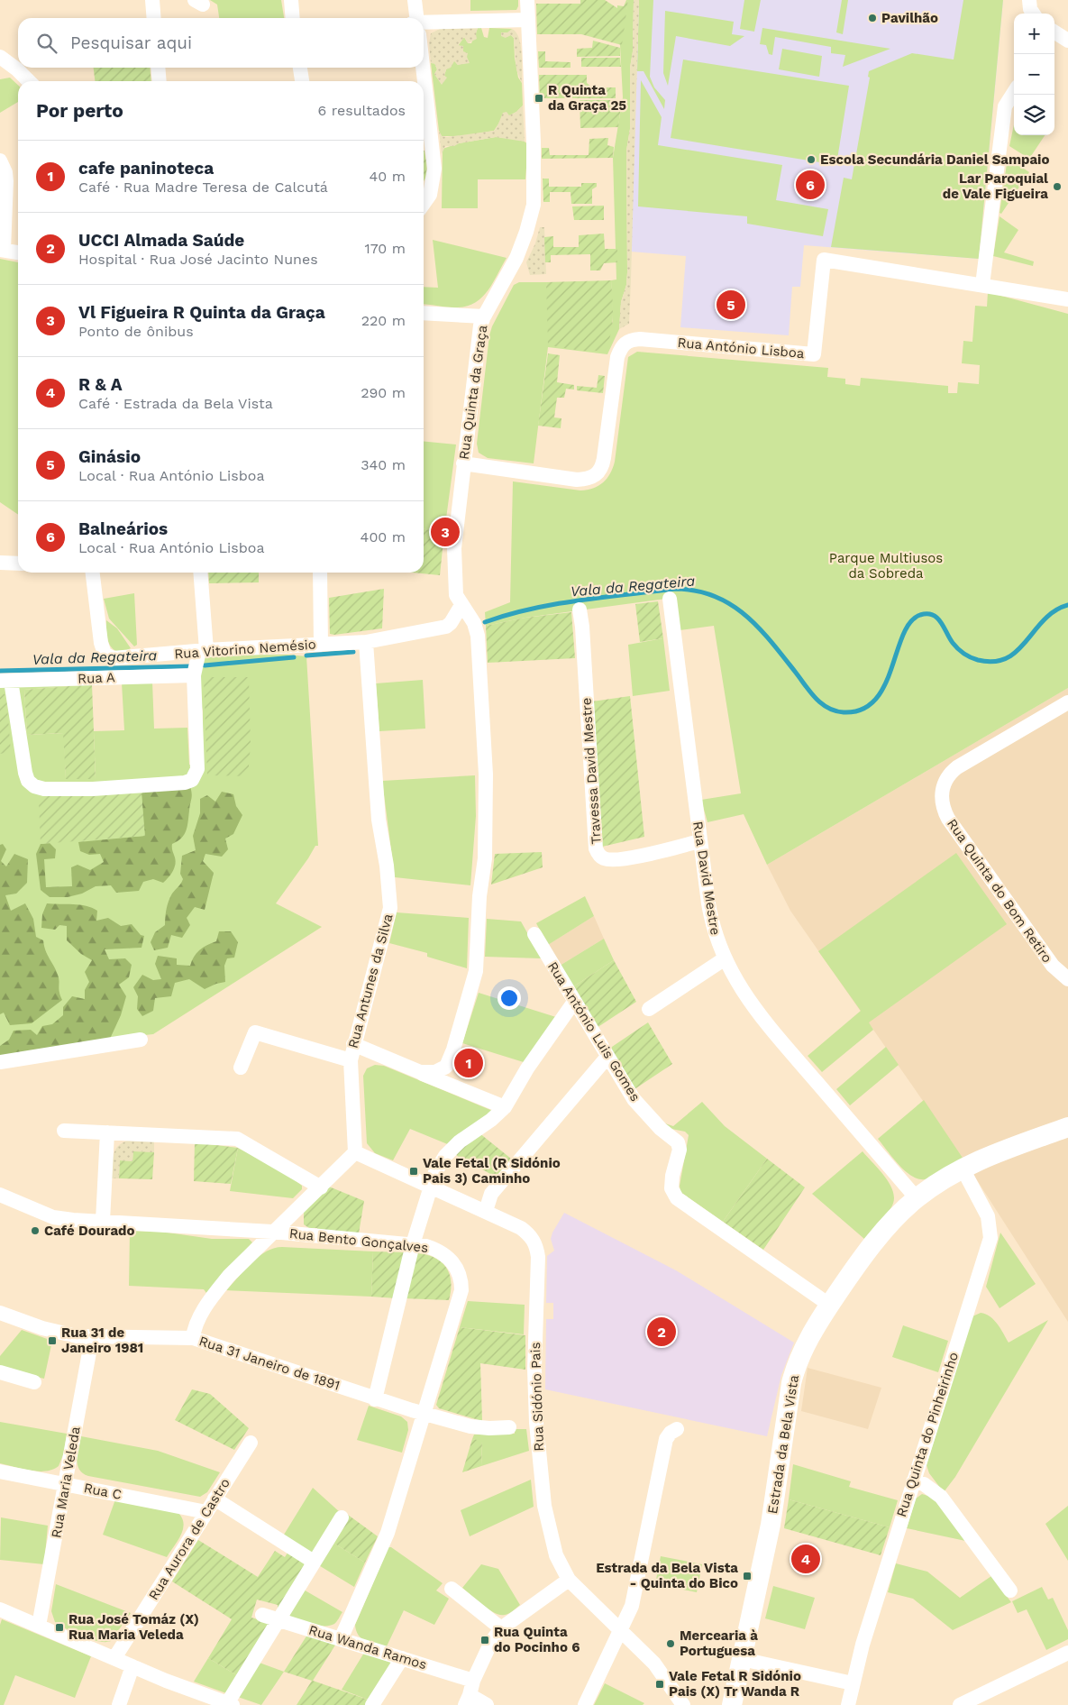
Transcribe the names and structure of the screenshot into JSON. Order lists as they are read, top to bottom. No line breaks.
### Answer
{"streets":{"street":["Rua António Lisboa","Rua Quinta da Graça","Rua Vitorino Nemésio","Rua A","Travessa David Mestre","Rua David Mestre","Rua Quinta do Bom Retiro","Rua Antunes da Silva","Rua António Luis Gomes","Rua Bento Gonçalves","Rua 31 Janeiro de 1891","Rua Sidónio Pais","Rua Quinta do Pinheirinho","Estrada da Bela Vista","Rua Maria Veleda","Rua C","Rua Aurora de Castro","Rua Wanda Ramos"]},"crossings":[["Rua António Lisboa","Rua Quinta da Graça"],["Rua Quinta da Graça","Rua Vitorino Nemésio"],["Rua Vitorino Nemésio","Rua Antunes da Silva"],["Travessa David Mestre","Rua David Mestre"],["Rua David Mestre","Estrada da Bela Vista"],["Rua Antunes da Silva","Rua Sidónio Pais"],["Rua António Luis Gomes","Estrada da Bela Vista"],["Rua Bento Gonçalves","Rua 31 Janeiro de 1891"],["Rua Bento Gonçalves","Rua Wanda Ramos"],["Rua 31 Janeiro de 1891","Rua Maria Veleda"],["Rua Quinta do Pinheirinho","Estrada da Bela Vista"],["Rua Maria Veleda","Rua C"],["Rua C","Rua Aurora de Castro"]],"water":["Vala da Regateira"],"parks":["Parque Multiusos da Sobreda"],"places":{"other":["Pavilhão","Escola Secundária Daniel Sampaio","Lar Paroquial de Vale Figueira","Café Dourado","Mercearia à Portuguesa"],"transit":["R Quinta da Graça 25","Vale Fetal (R Sidónio Pais 3) Caminho","Rua 31 de Janeiro 1981","Estrada da Bela Vista - Quinta do Bico","Rua José Tomáz (X) Rua Maria Veleda","Rua Quinta do Pocinho 6","Vale Fetal R Sidónio Pais (X) Tr Wanda R"]},"page":{"map_buttons":["+","−"],"search":"Pesquisar aqui","heading":["Por perto","6 resultados"],"list":[{"mark":"1","name":"cafe paninoteca","note":"Café · Rua Madre Teresa de Calcutá","value":"40 m"},{"mark":"2","name":"UCCI Almada Saúde","note":"Hospital · Rua José Jacinto Nunes","value":"170 m"},{"mark":"3","name":"Vl Figueira R Quinta da Graça","note":"Ponto de ônibus","value":"220 m"},{"mark":"4","name":"R & A","note":"Café · Estrada da Bela Vista","value":"290 m"},{"mark":"5","name":"Ginásio","note":"Local · Rua António Lisboa","value":"340 m"},{"mark":"6","name":"Balneários","note":"Local · Rua António Lisboa","value":"400 m"}],"pins":["6","5","3","1","2","4"]}}
